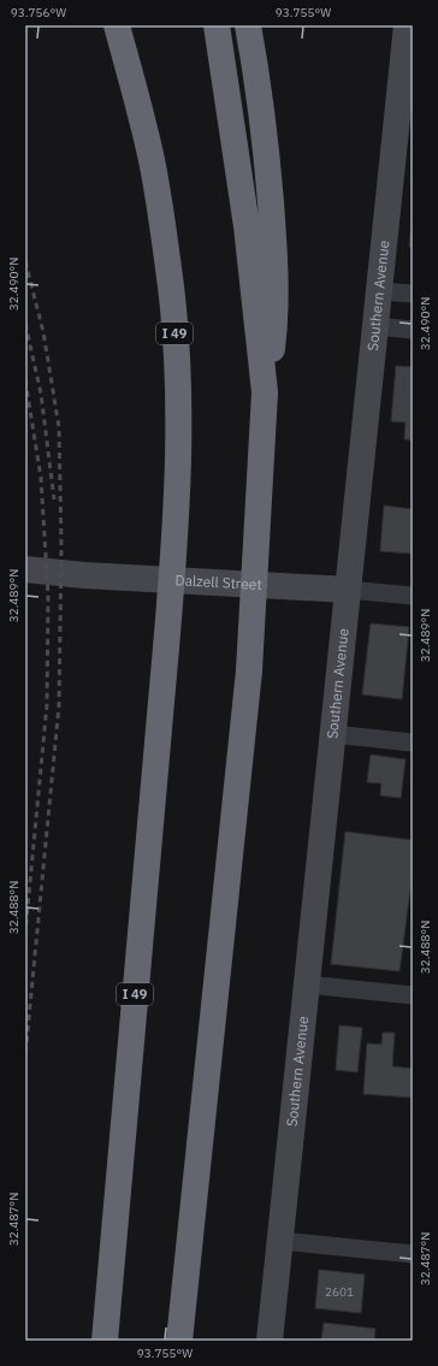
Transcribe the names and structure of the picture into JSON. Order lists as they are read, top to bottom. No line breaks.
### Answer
{"streets":{"highway":["I 49"],"street":["Southern Avenue","Dalzell Street"]},"crossings":[["Southern Avenue","Dalzell Street"]],"house_numbers":["2601"],"coordinates":["93.756°W","93.755°W","32.490°N","32.489°N","32.488°N","32.487°N"]}
